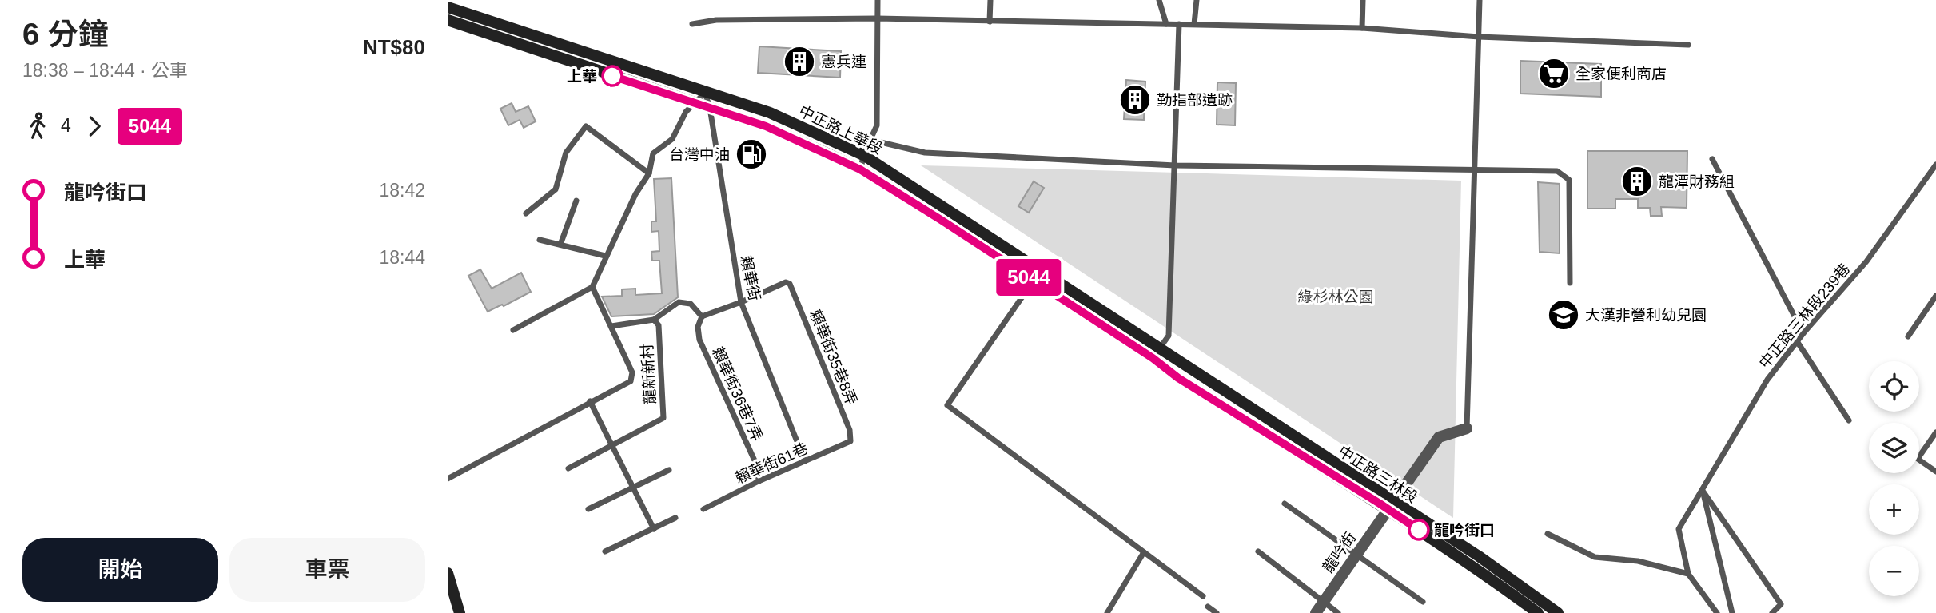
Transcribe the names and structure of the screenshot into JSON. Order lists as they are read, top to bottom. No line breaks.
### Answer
{"streets":{"main road":["中正路上華段","中正路三林段"],"street":["龍吟街"],"lane":["賴華街","中正路三林段239巷","賴華街35巷8弄","龍新新村","賴華街36巷7弄","賴華街61巷"]},"crossings":[["中正路上華段","賴華街"],["中正路上華段","中正路三林段"],["賴華街","賴華街35巷8弄"],["賴華街","賴華街61巷"],["賴華街35巷8弄","賴華街61巷"],["賴華街36巷7弄","賴華街61巷"],["中正路三林段","龍吟街"]],"parks":["綠杉林公園"],"places":{"building":["憲兵連","勤指部遺跡","龍潭財務組"],"supermarket":["全家便利商店"],"other":["上華","龍吟街口"],"fuel station":["台灣中油"],"school or university":["大漢非營利幼兒園"]},"lines":["bus line 5044"],"page":{"heading":["6 分鐘","18:38 – 18:44 · 公車","NT$80"],"on_map":"5044","legs":["4","5044"],"list":[{"name":"龍吟街口","value":"18:42"},{"name":"上華","value":"18:44"}],"map_buttons":["+","−"],"buttons":["開始","車票"]}}
